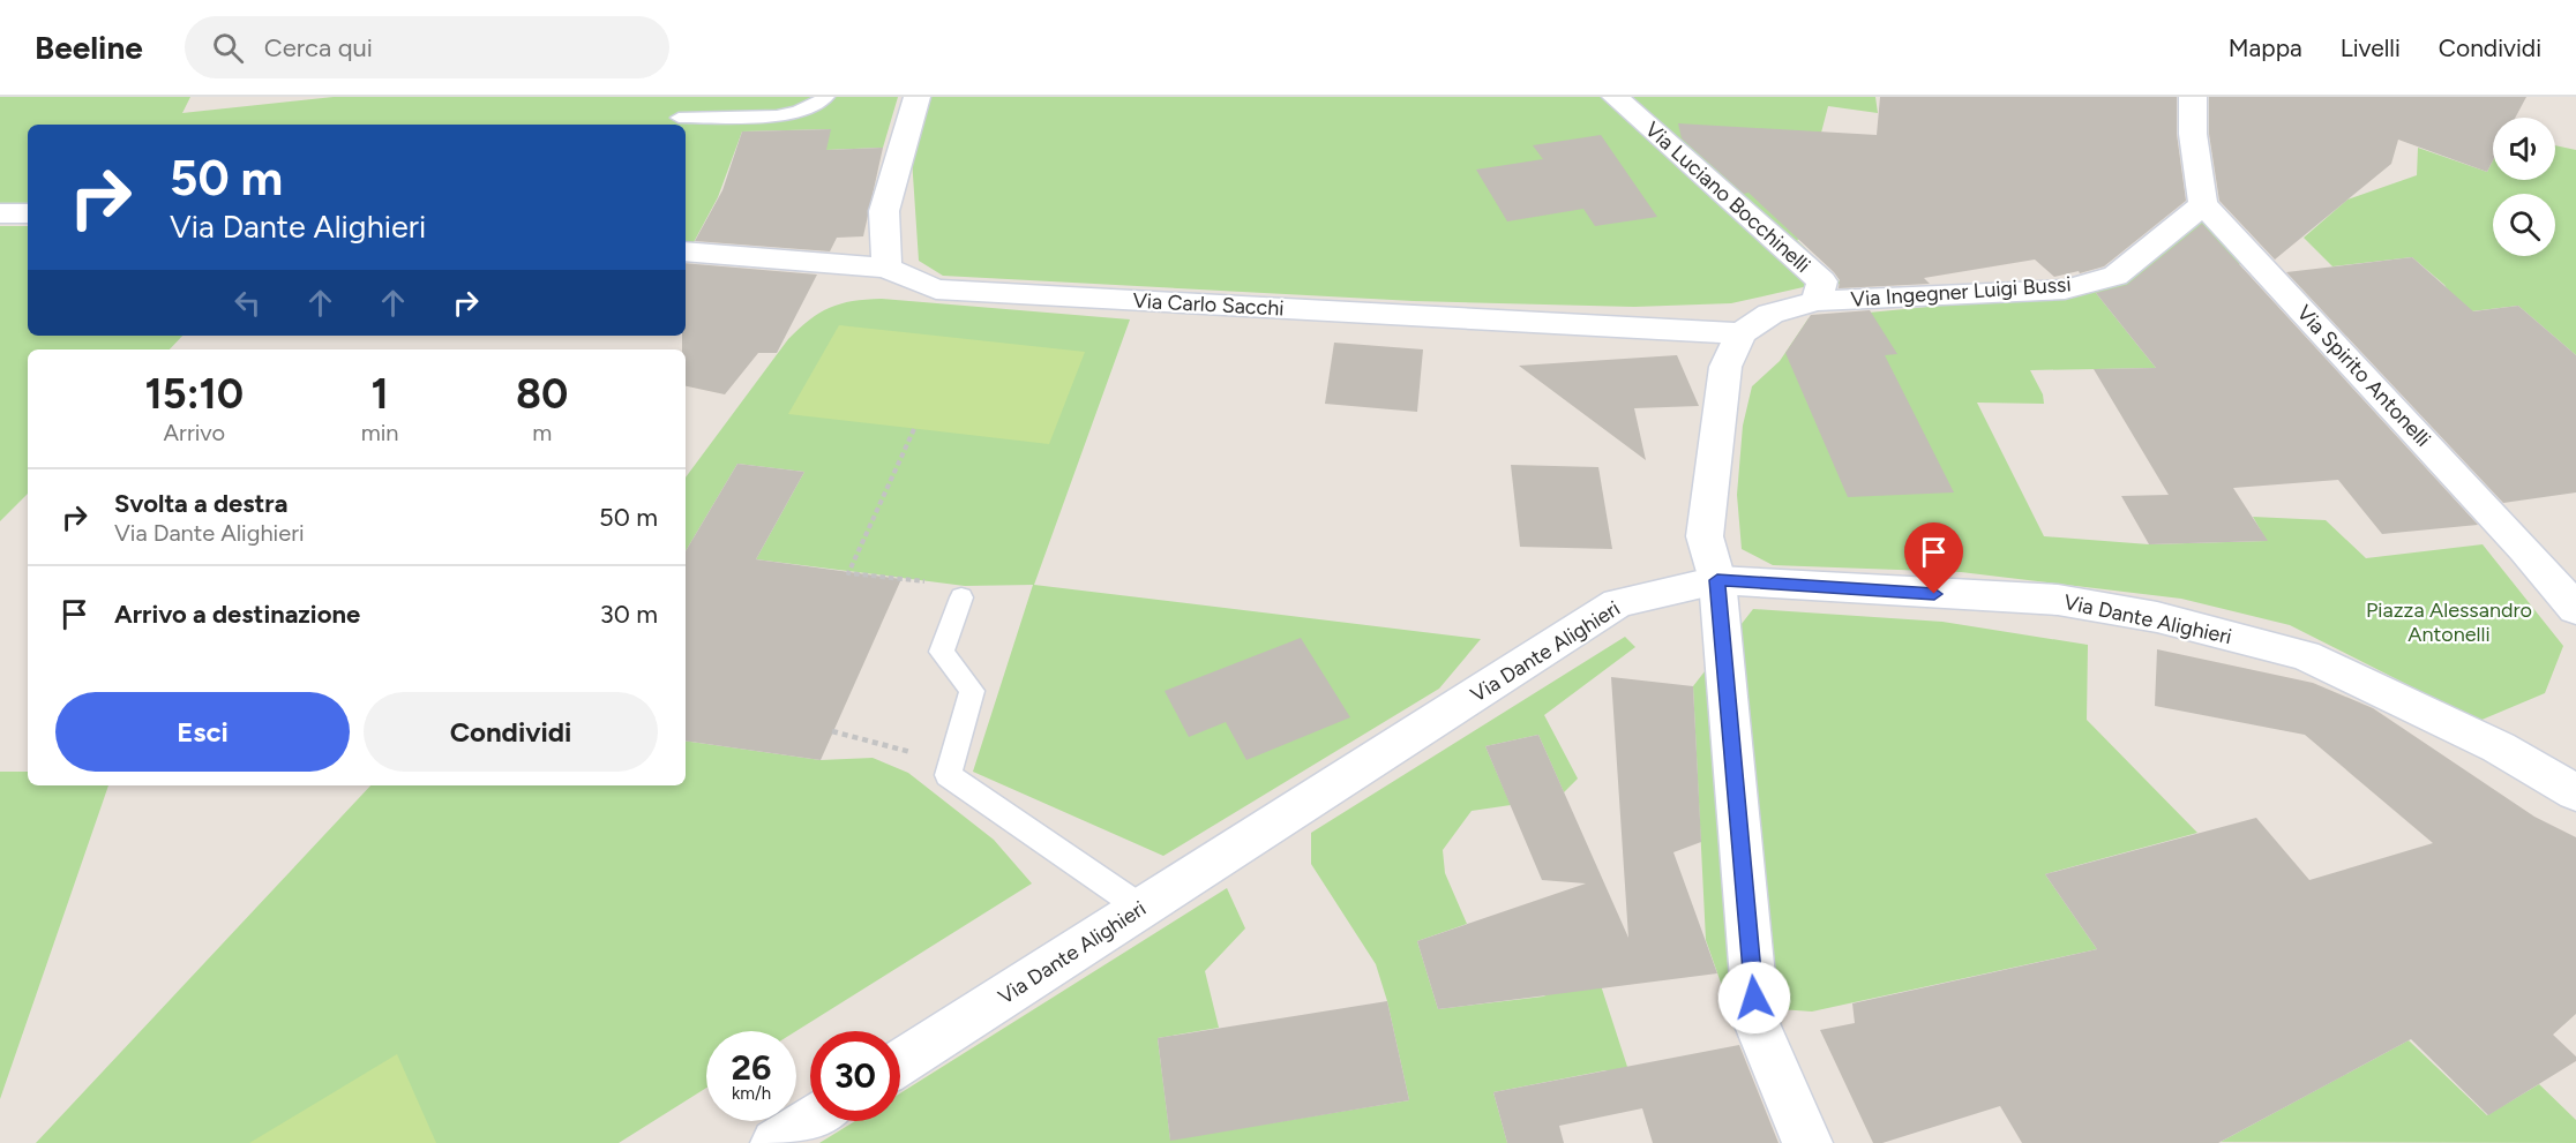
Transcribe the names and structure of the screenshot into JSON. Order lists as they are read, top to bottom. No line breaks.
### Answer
{"streets":{"street":["Via Luciano Bocchinelli","Via Ingegner Luigi Bussi","Via Carlo Sacchi","Via Spirito Antonelli","Via Dante Alighieri"]},"crossings":[["Via Luciano Bocchinelli","Via Ingegner Luigi Bussi"],["Via Luciano Bocchinelli","Via Carlo Sacchi"],["Via Ingegner Luigi Bussi","Via Spirito Antonelli"]],"parks":["Piazza Alessandro Antonelli"],"page":{"header":"Beeline","search":"Cerca qui","nav":["Mappa","Livelli","Condividi"],"turn":["50 m","Via Dante Alighieri"],"eta":["15:10","Arrivo","1","min","80","m"],"list":[{"name":"Svolta a destra","note":"Via Dante Alighieri","value":"50 m"},{"name":"Arrivo a destinazione","value":"30 m"}],"buttons":["Esci","Condividi"],"speed":"26 km/h","limit":"30"}}
